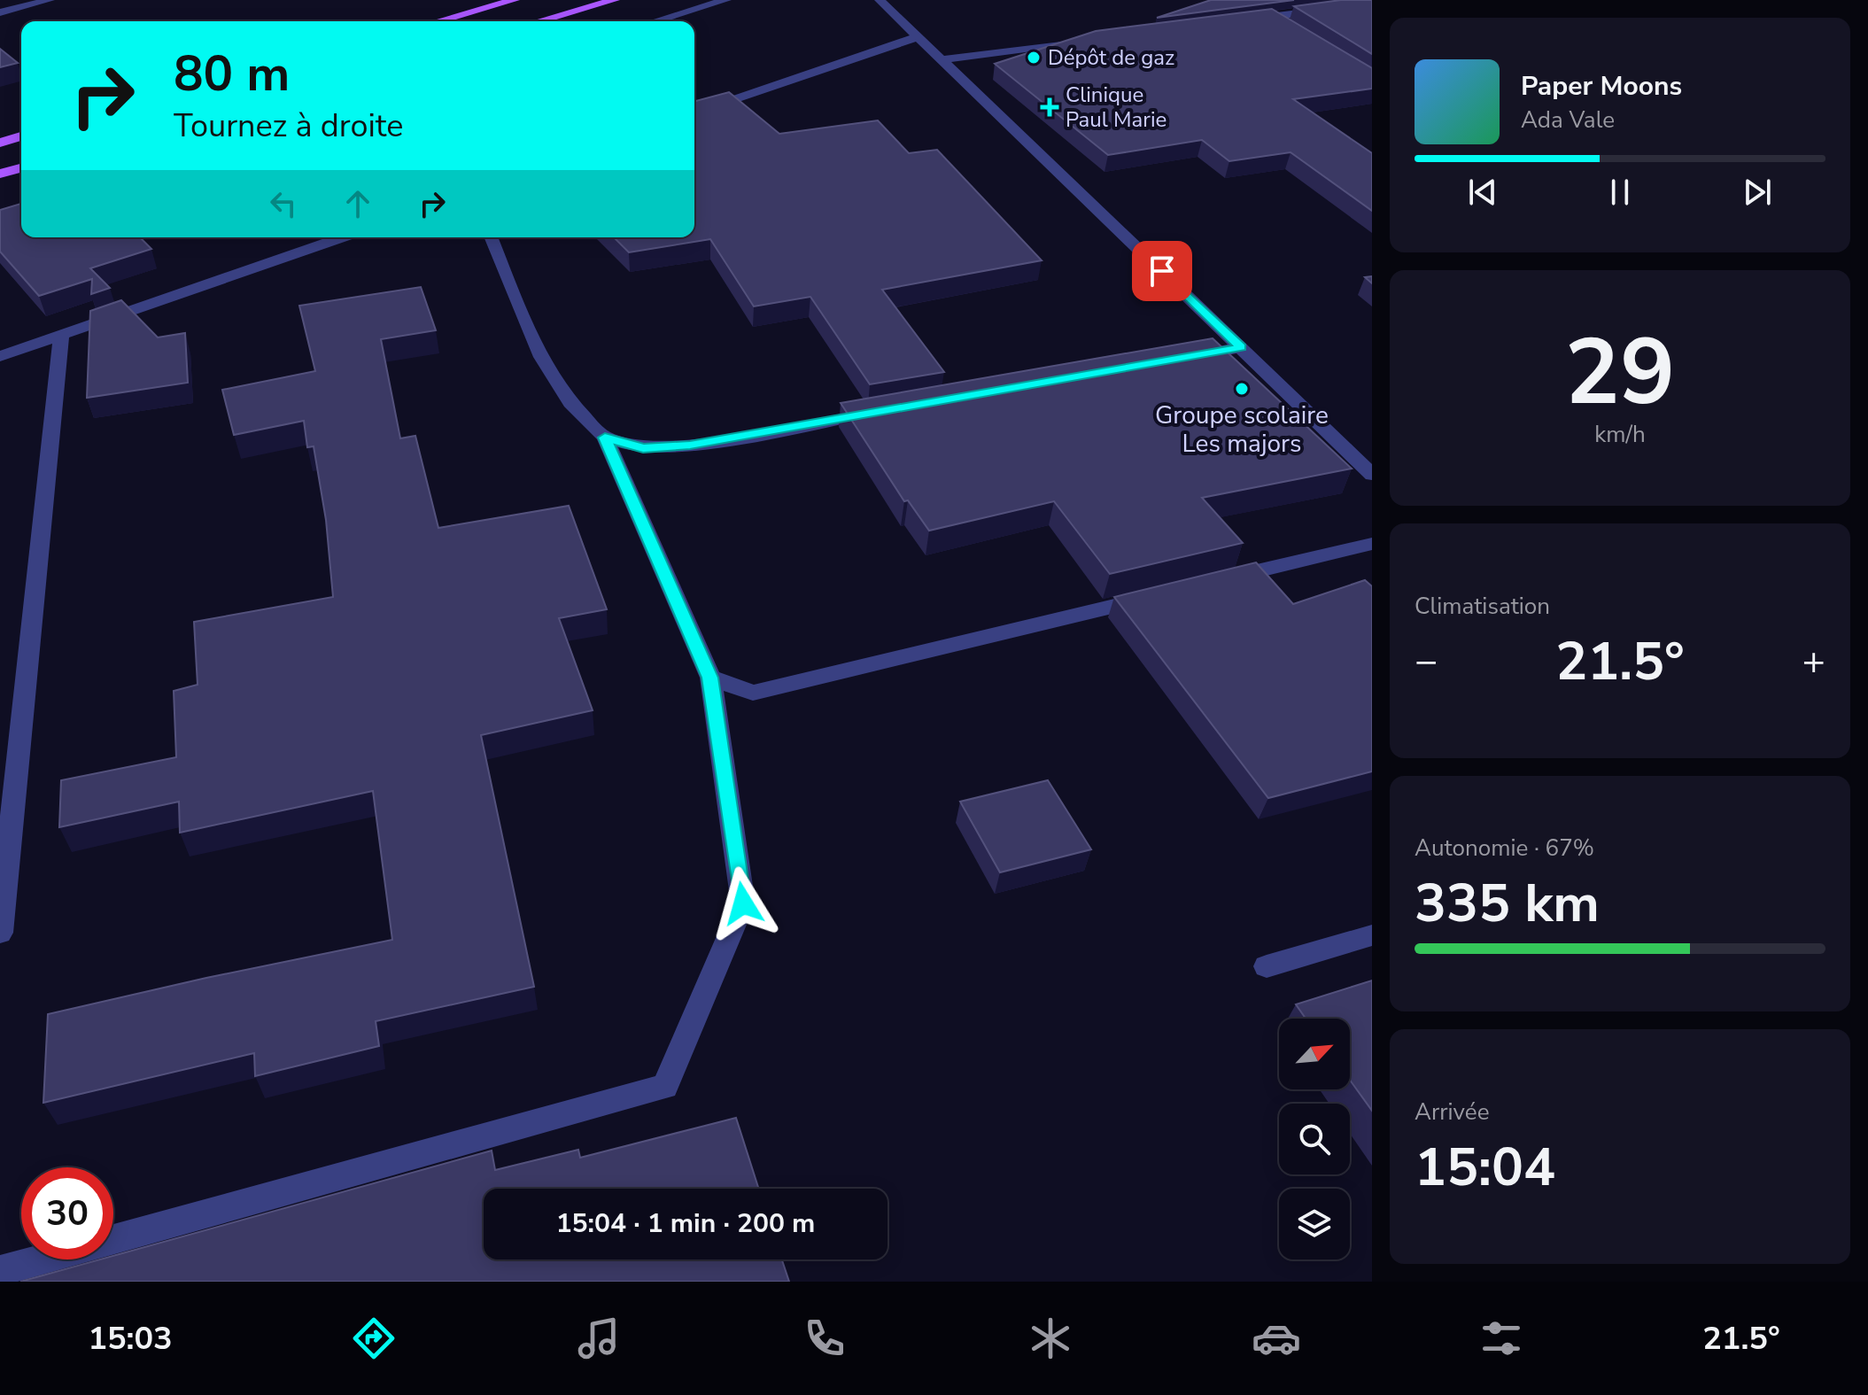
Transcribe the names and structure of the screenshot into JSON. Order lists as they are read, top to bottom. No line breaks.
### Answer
{"places":{"other":["Dépôt de gaz","Groupe scolaire Les majors"],"health":["Clinique Paul Marie"]},"north":"top right","page":{"turn":["80 m","Tournez à droite"],"song":["Paper Moons","Ada Vale"],"tile":[["29","km/h"],"Climatisation",["Autonomie · 67%","335 km"],["Arrivée","15:04"]],"heat":["−","21.5°","+"],"limit":"30","trip":"15:04 · 1 min · 200 m","tabs":["15:03","21.5°"]}}
